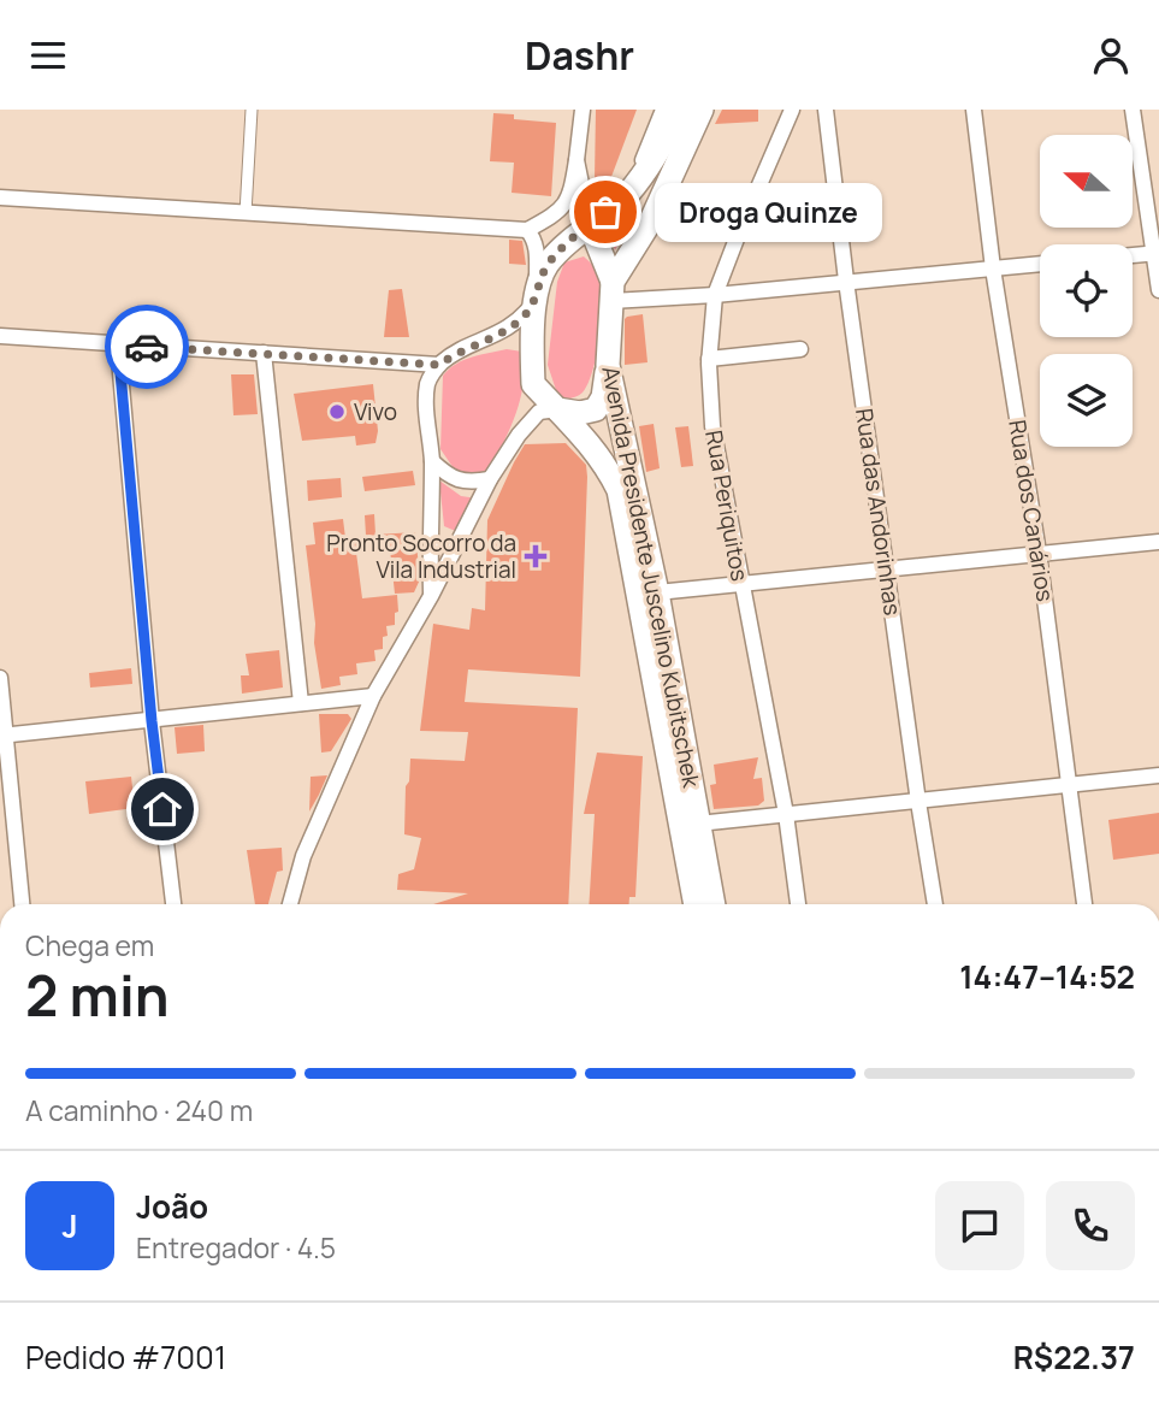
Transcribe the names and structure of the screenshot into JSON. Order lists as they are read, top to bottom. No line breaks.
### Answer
{"streets":{"main road":["Avenida Presidente Juscelino Kubitschek"],"street":["Rua Periquitos","Rua dos Canários","Rua das Andorinhas"]},"places":{"other":["Droga Quinze","Vivo"],"health":["Pronto Socorro da Vila Industrial"]},"north":"left","page":{"header":"Dashr","bubble":"Droga Quinze","heading":["2 min","Chega em","14:47–14:52"],"panel":["João","Entregador · 4.5","Pedido #7001","R$22.37"],"bar":"A caminho · 240 m","round":"J"}}
